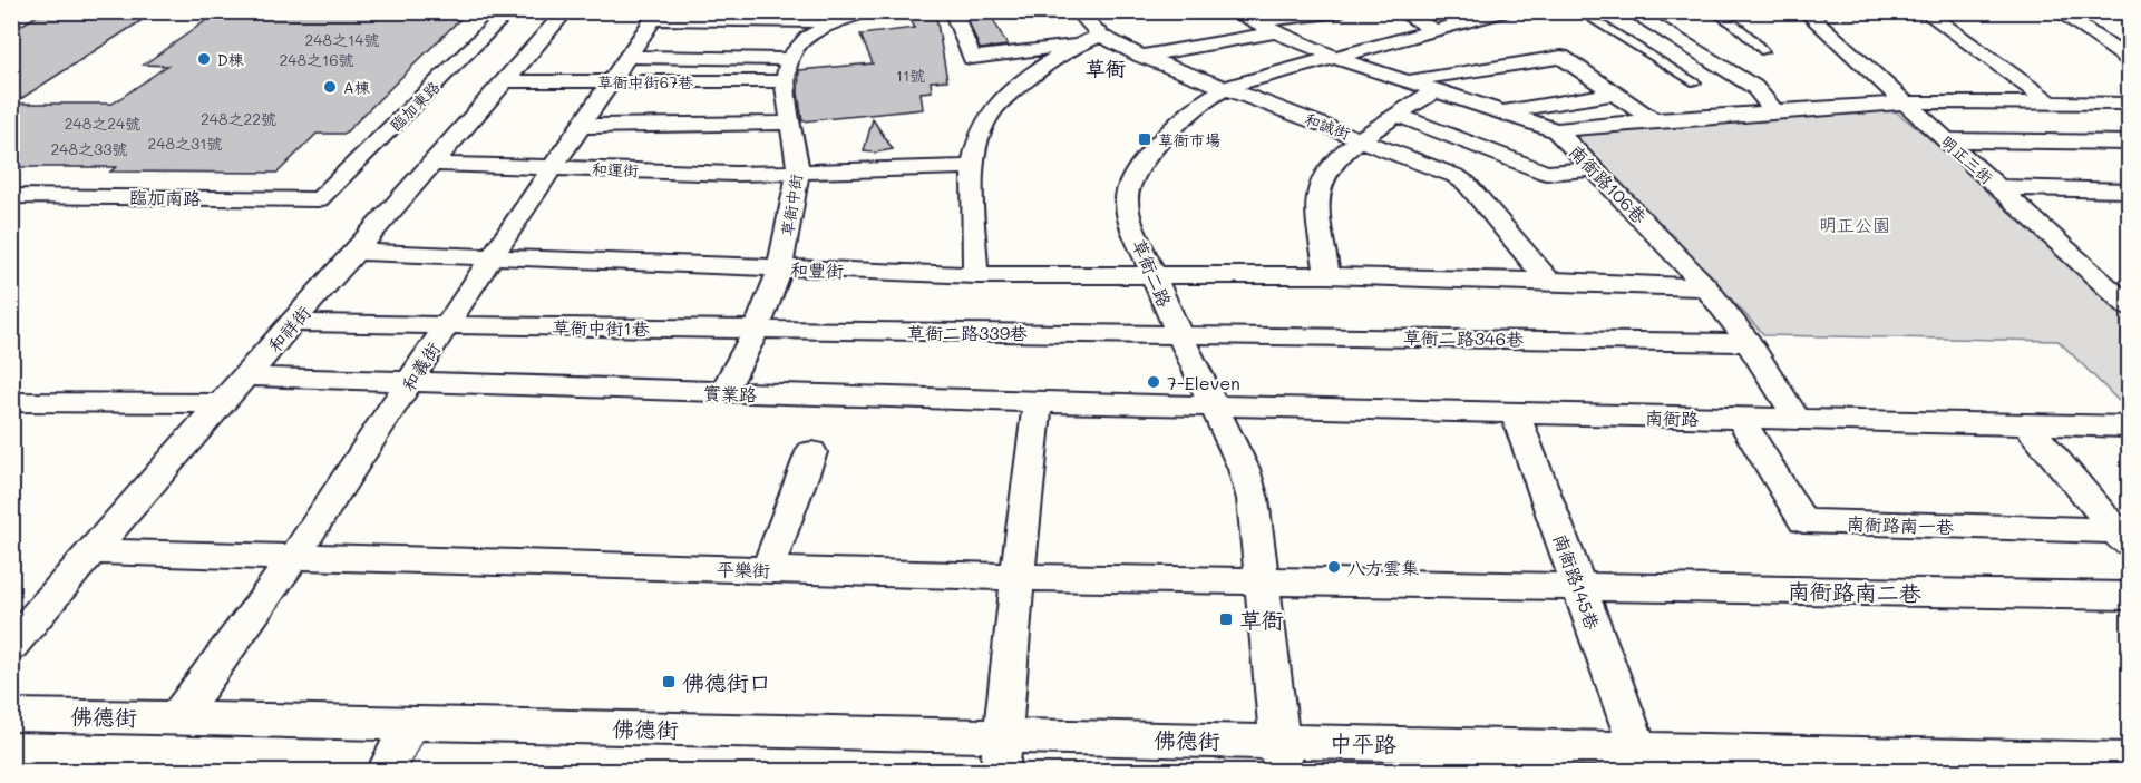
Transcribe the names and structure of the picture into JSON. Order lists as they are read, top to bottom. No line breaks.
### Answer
{"streets":{"street":["草衙中街67巷","臨加東路","和誠街","明正三街","和運街","南衙路106巷","臨加南路","草衙中街","和豐街","草衙二路","草衙中街1巷","和祥街","草衙二路339巷","草衙二路346巷","和義街","實業路","南衙路","南衙路南一巷","平樂街","南衙路145巷","南衙路南二巷","佛德街","中平路"]},"crossings":[["草衙中街67巷","草衙中街"],["草衙中街67巷","和祥街"],["草衙中街67巷","和義街"],["臨加東路","臨加南路"],["和誠街","草衙二路"],["明正三街","南衙路106巷"],["和運街","草衙中街"],["和運街","和祥街"],["和運街","和義街"],["南衙路106巷","草衙二路346巷"],["南衙路106巷","南衙路"],["草衙中街","和豐街"],["草衙中街","草衙中街1巷"],["草衙中街","草衙二路339巷"],["草衙中街","實業路"],["和豐街","草衙二路"],["和豐街","和祥街"],["和豐街","和義街"],["草衙二路","草衙二路339巷"],["草衙二路","草衙二路346巷"],["草衙二路","實業路"],["草衙二路","南衙路"],["草衙二路","平樂街"],["草衙二路","南衙路南二巷"],["草衙二路","佛德街"],["草衙二路","中平路"],["草衙中街1巷","和祥街"],["草衙中街1巷","草衙二路339巷"],["草衙中街1巷","和義街"],["和祥街","實業路"],["和祥街","平樂街"],["草衙二路339巷","草衙二路346巷"],["和義街","實業路"],["和義街","平樂街"],["和義街","佛德街"],["實業路","南衙路"],["南衙路","南衙路南一巷"],["南衙路","南衙路145巷"],["平樂街","南衙路南二巷"],["南衙路145巷","南衙路南二巷"],["南衙路145巷","中平路"],["佛德街","中平路"]],"districts":["草衙"],"parks":["明正公園"],"places":{"other":["D棟","A棟","7-Eleven","八方雲集"],"transit":["草衙市場","草衙","佛德街口"]},"house_numbers":["248之14號","248之16號","11號","248之22號","248之24號","248之31號","248之33號"]}
